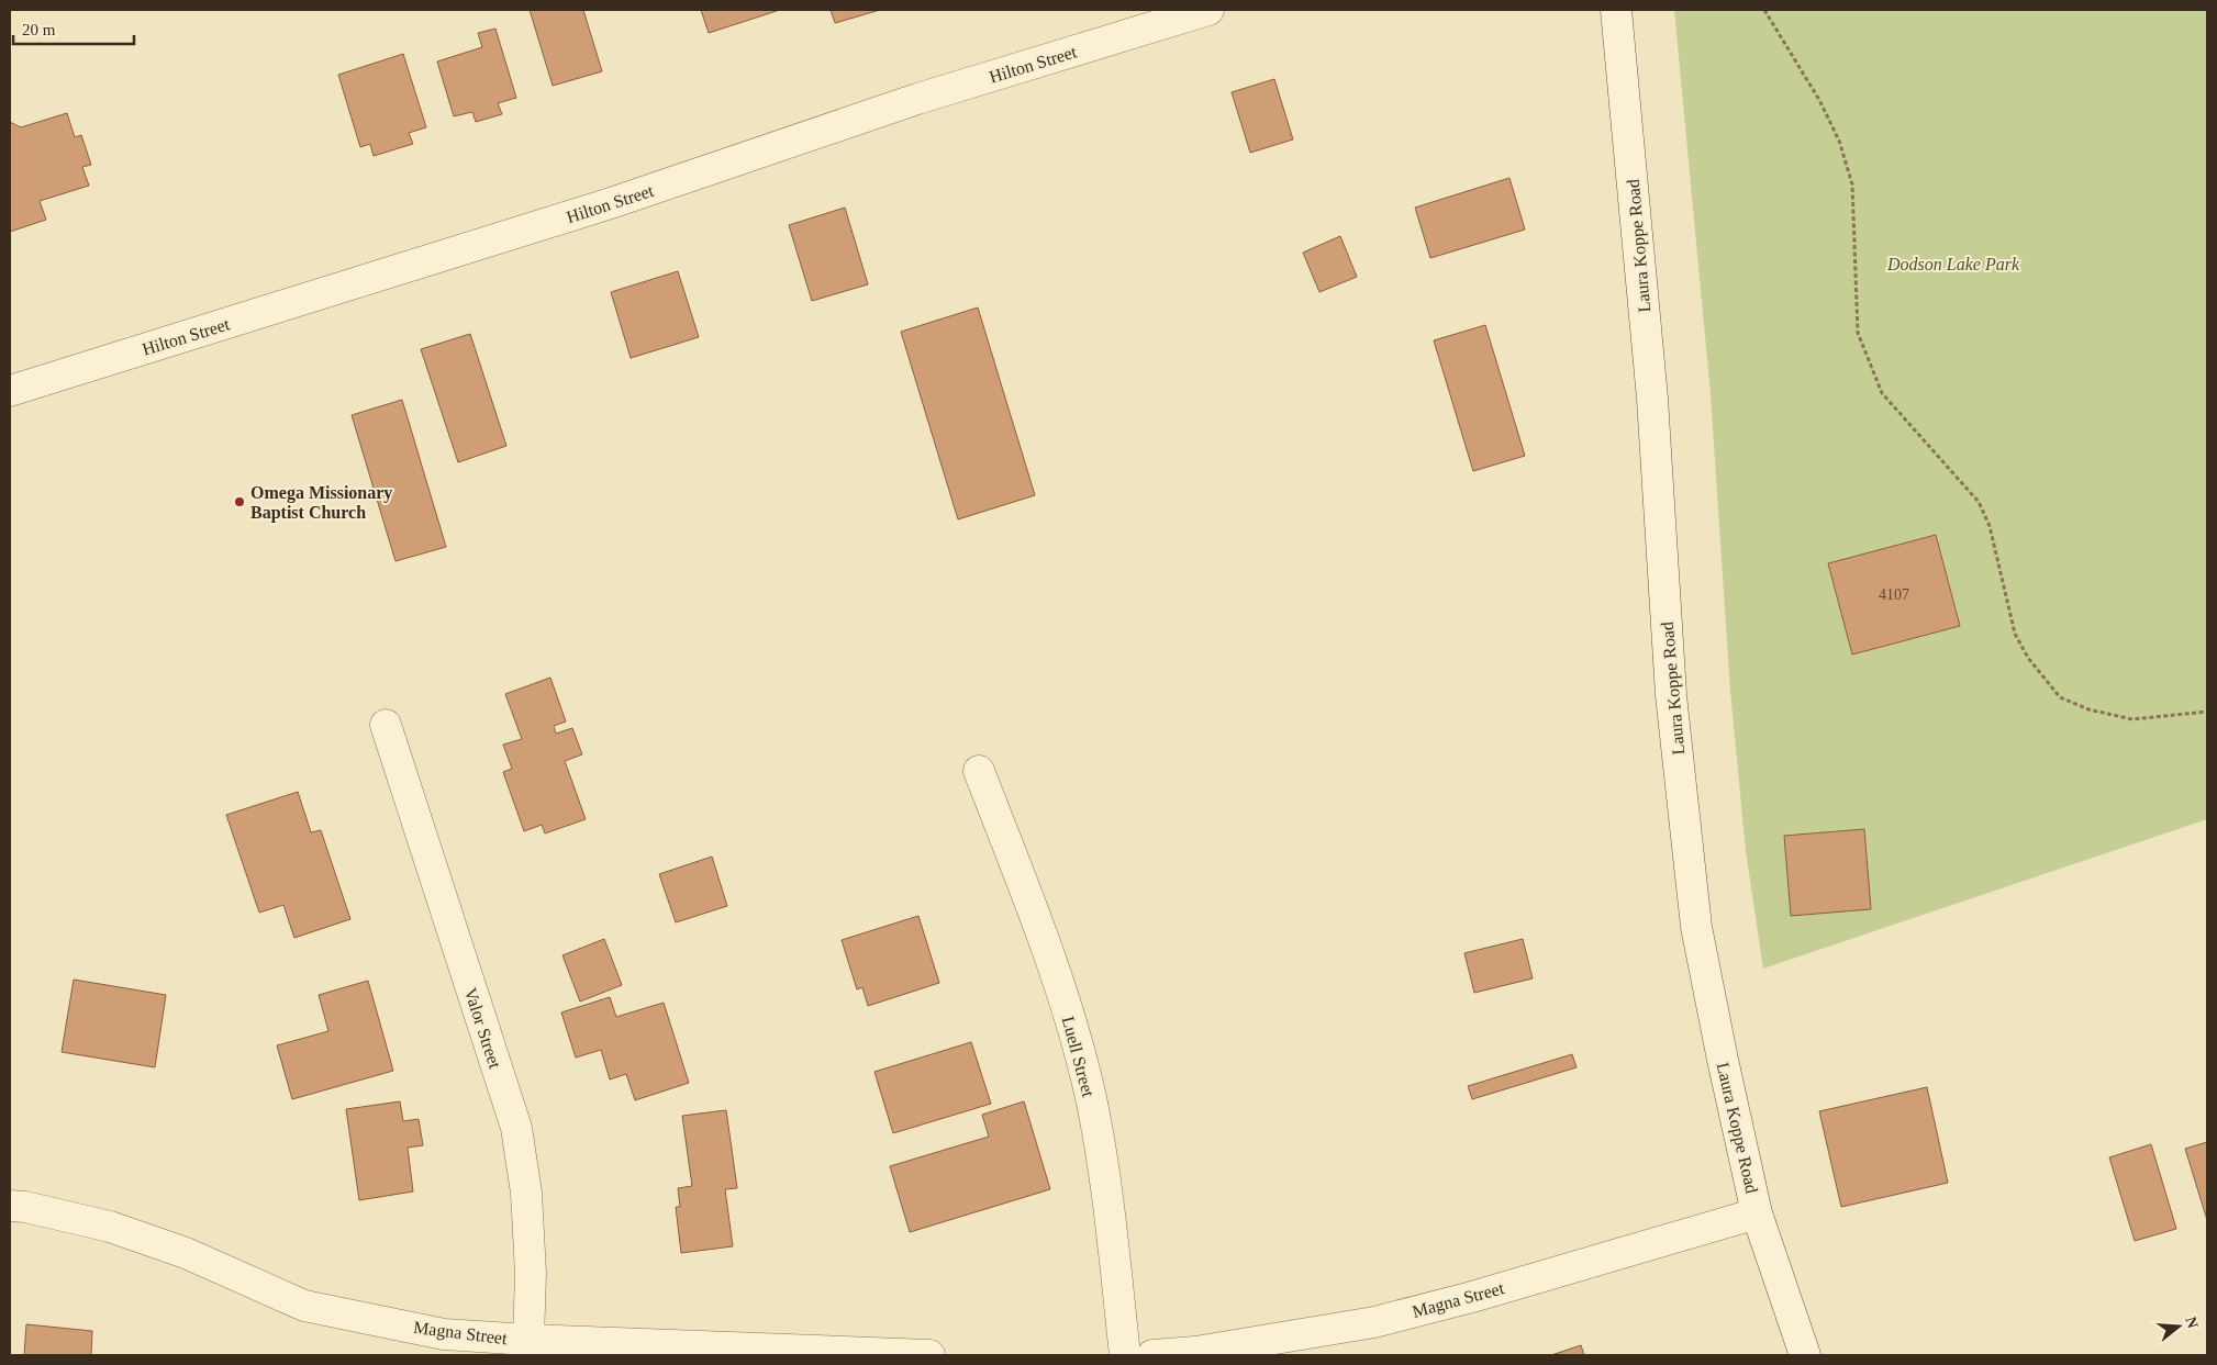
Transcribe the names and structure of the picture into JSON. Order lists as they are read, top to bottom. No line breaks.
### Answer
{"streets":{"street":["Hilton Street","Laura Koppe Road","Valor Street","Luell Street","Magna Street"]},"crossings":[["Laura Koppe Road","Magna Street"],["Valor Street","Magna Street"]],"parks":["Dodson Lake Park"],"places":["Omega Missionary Baptist Church"],"house_numbers":["4107"],"scale_bar":"20 m","north":"right"}
